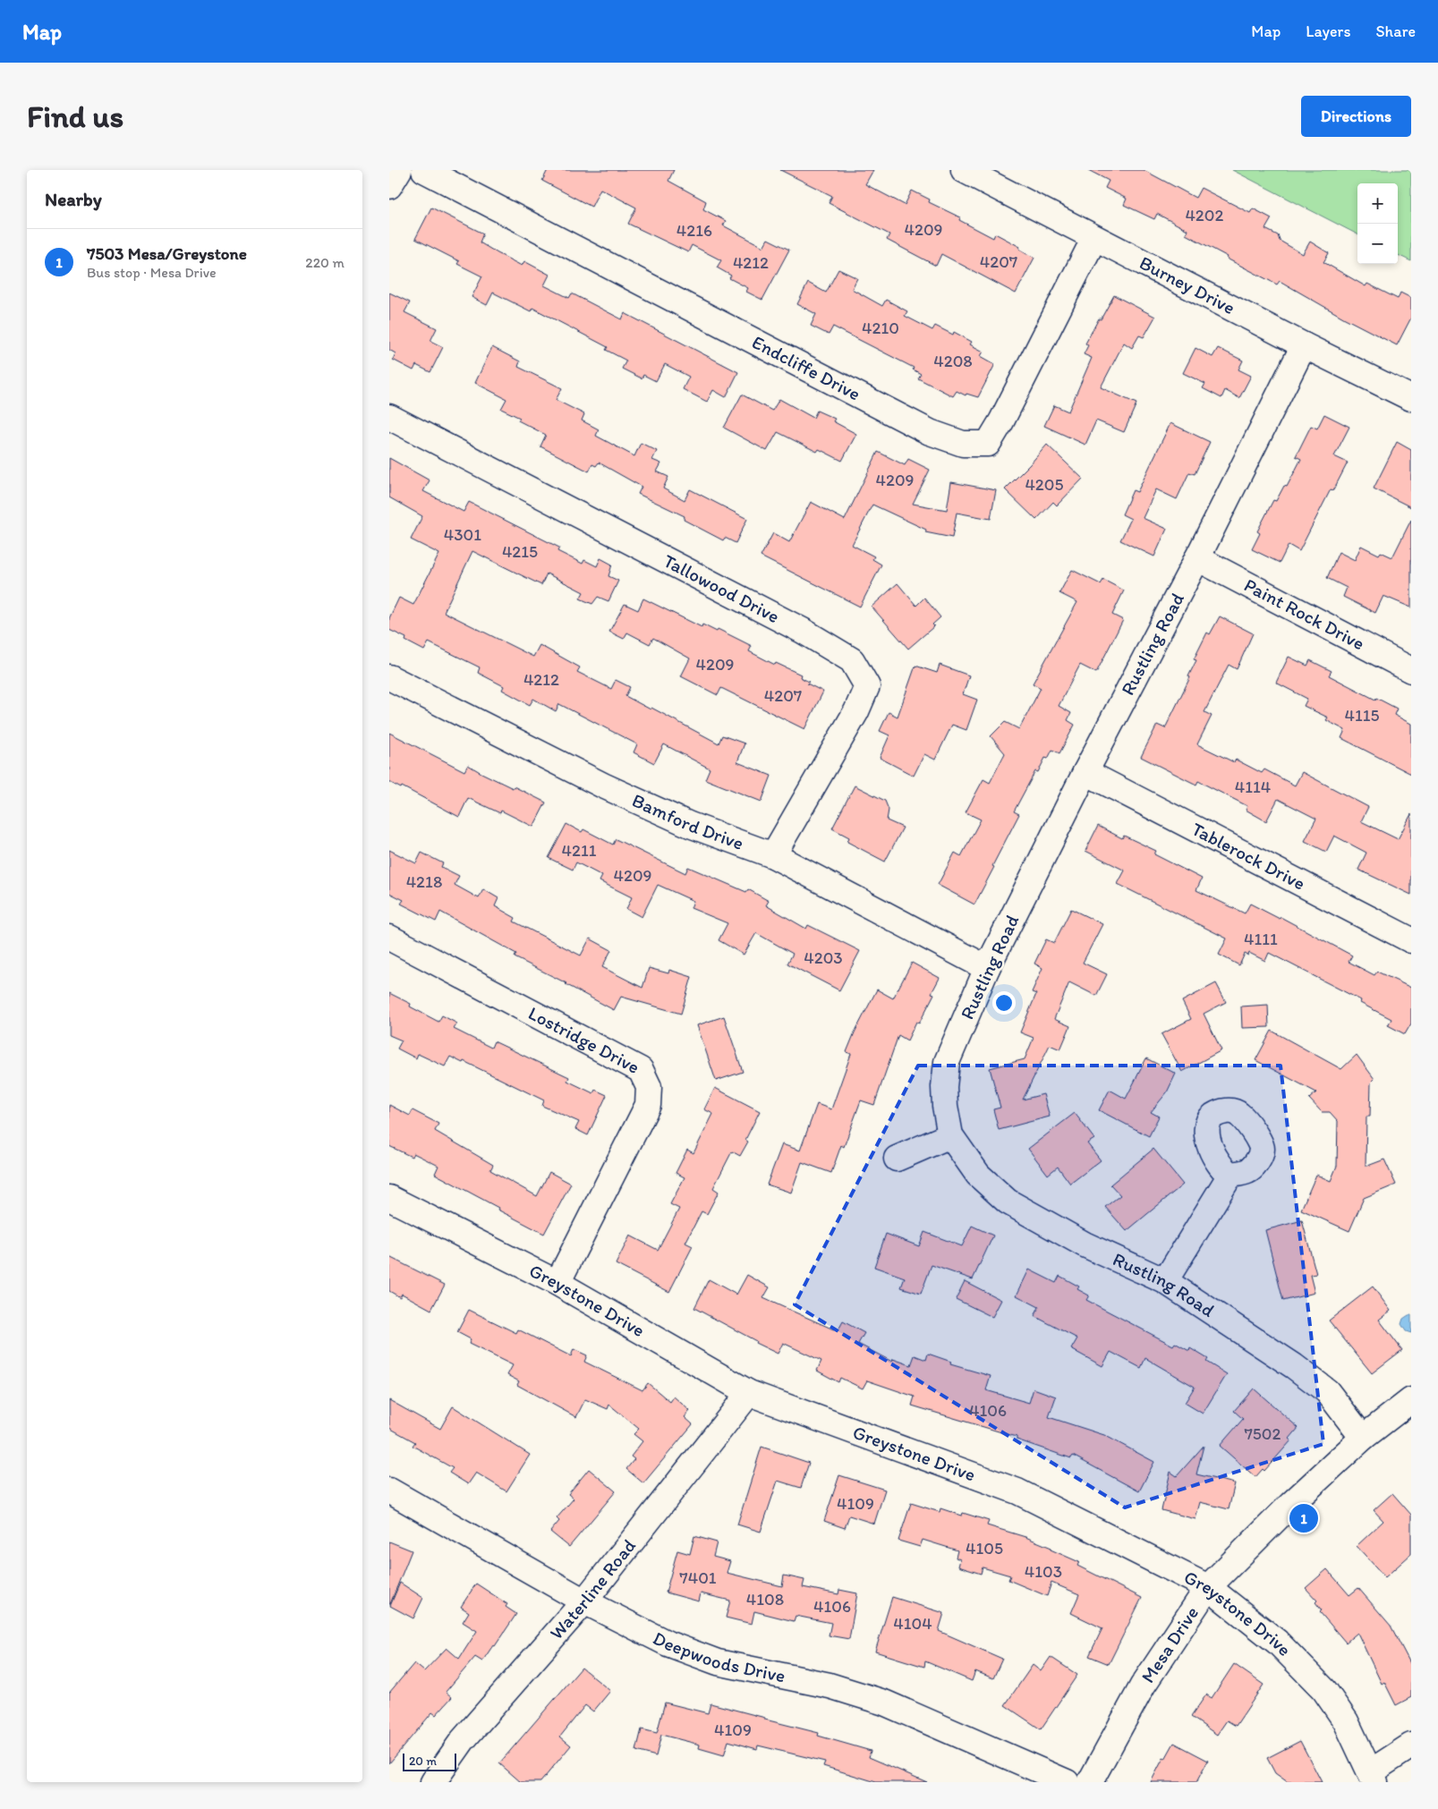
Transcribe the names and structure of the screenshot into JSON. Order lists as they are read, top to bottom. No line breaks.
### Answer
{"streets":{"street":["Burney Drive","Endcliffe Drive","Tallowood Drive","Paint Rock Drive","Rustling Road","Bamford Drive","Tablerock Drive","Lostridge Drive","Greystone Drive","Waterline Road","Mesa Drive","Deepwoods Drive"]},"crossings":[["Burney Drive","Endcliffe Drive"],["Burney Drive","Rustling Road"],["Tallowood Drive","Bamford Drive"],["Paint Rock Drive","Rustling Road"],["Rustling Road","Bamford Drive"],["Rustling Road","Tablerock Drive"],["Rustling Road","Mesa Drive"],["Lostridge Drive","Greystone Drive"],["Greystone Drive","Waterline Road"],["Greystone Drive","Mesa Drive"],["Waterline Road","Deepwoods Drive"]],"house_numbers":["4202","4209","4216","4207","4212","4210","4208","4209","4205","4301","4215","4209","4212","4207","4115","4114","4211","4209","4218","4111","4203","4106","7502","4109","4105","4103","7401","4108","4106","4104","4109"],"scale_bar":"20 m","page":{"header":"Map","nav":["Map","Layers","Share"],"buttons":"Directions","title":"Find us","heading":"Nearby","map_buttons":["+","−"],"list":[{"mark":"1","name":"7503 Mesa/Greystone","note":"Bus stop · Mesa Drive","value":"220 m"}],"pins":"1","scale":"20 m"}}
